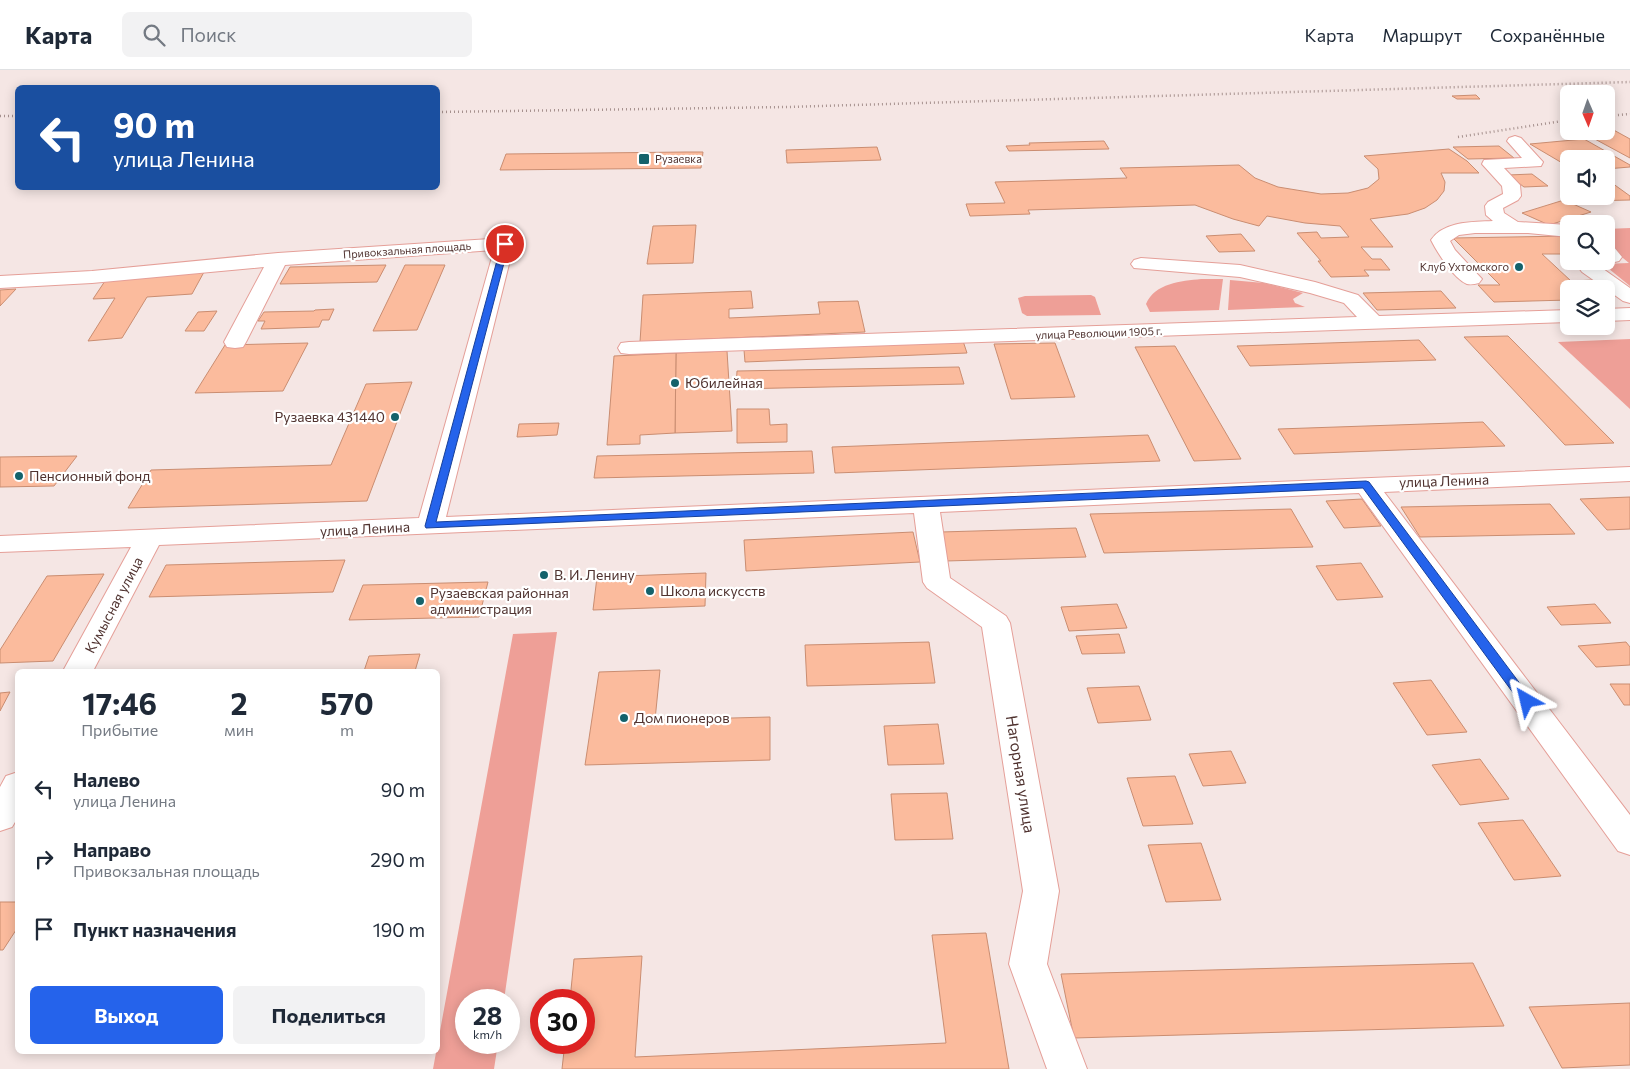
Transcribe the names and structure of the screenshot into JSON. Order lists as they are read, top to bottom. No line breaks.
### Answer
{"streets":{"street":["Привокзальная площадь","улица Революции 1905 г.","улица Ленина","Кумысная улица","Нагорная улица"]},"crossings":[["Привокзальная площадь","улица Ленина"],["улица Ленина","Кумысная улица"],["улица Ленина","Нагорная улица"]],"places":{"transit":["Рузаевка"],"other":["Клуб Ухтомского","Юбилейная","Рузаевка 431440","Пенсионный фонд","В. И. Ленину","Школа искусств","Рузаевская районная администрация","Дом пионеров"]},"north":"bottom","page":{"header":"Карта","search":"Поиск","nav":["Карта","Маршрут","Сохранённые"],"turn":["90 m","улица Ленина"],"eta":["17:46","Прибытие","2","мин","570","m"],"list":[{"name":"Налево","note":"улица Ленина","value":"90 m"},{"name":"Направо","note":"Привокзальная площадь","value":"290 m"},{"name":"Пункт назначения","value":"190 m"}],"buttons":["Выход","Поделиться"],"speed":"28 km/h","limit":"30"}}
